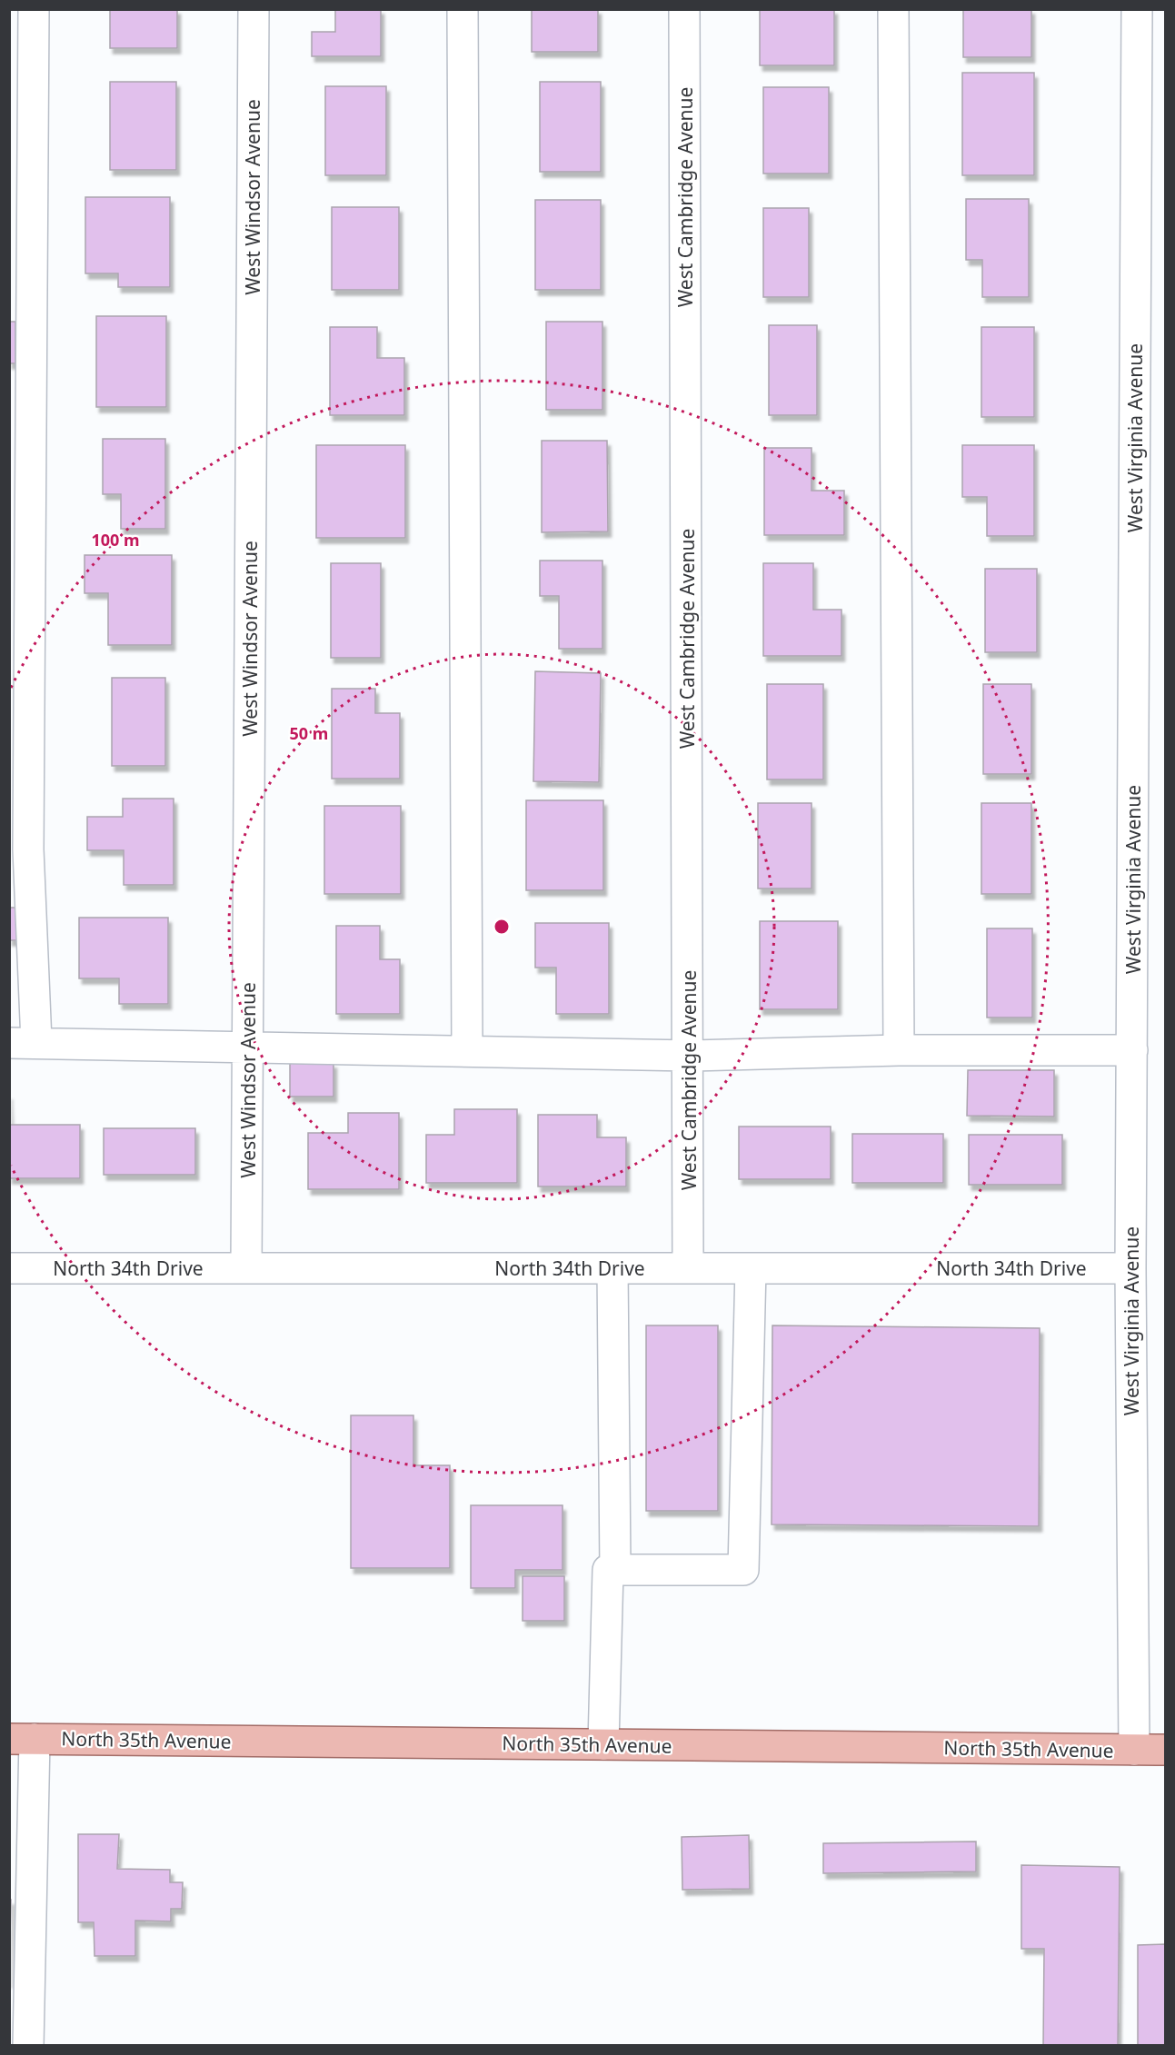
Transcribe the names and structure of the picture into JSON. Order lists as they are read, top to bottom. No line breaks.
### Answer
{"streets":{"main road":["North 35th Avenue"],"street":["West Windsor Avenue","West Cambridge Avenue","West Virginia Avenue","North 34th Drive"]},"crossings":[["West Windsor Avenue","North 34th Drive"],["West Cambridge Avenue","North 34th Drive"],["West Virginia Avenue","North 34th Drive"],["West Virginia Avenue","North 35th Avenue"]],"rings":["100 m","50 m"]}
